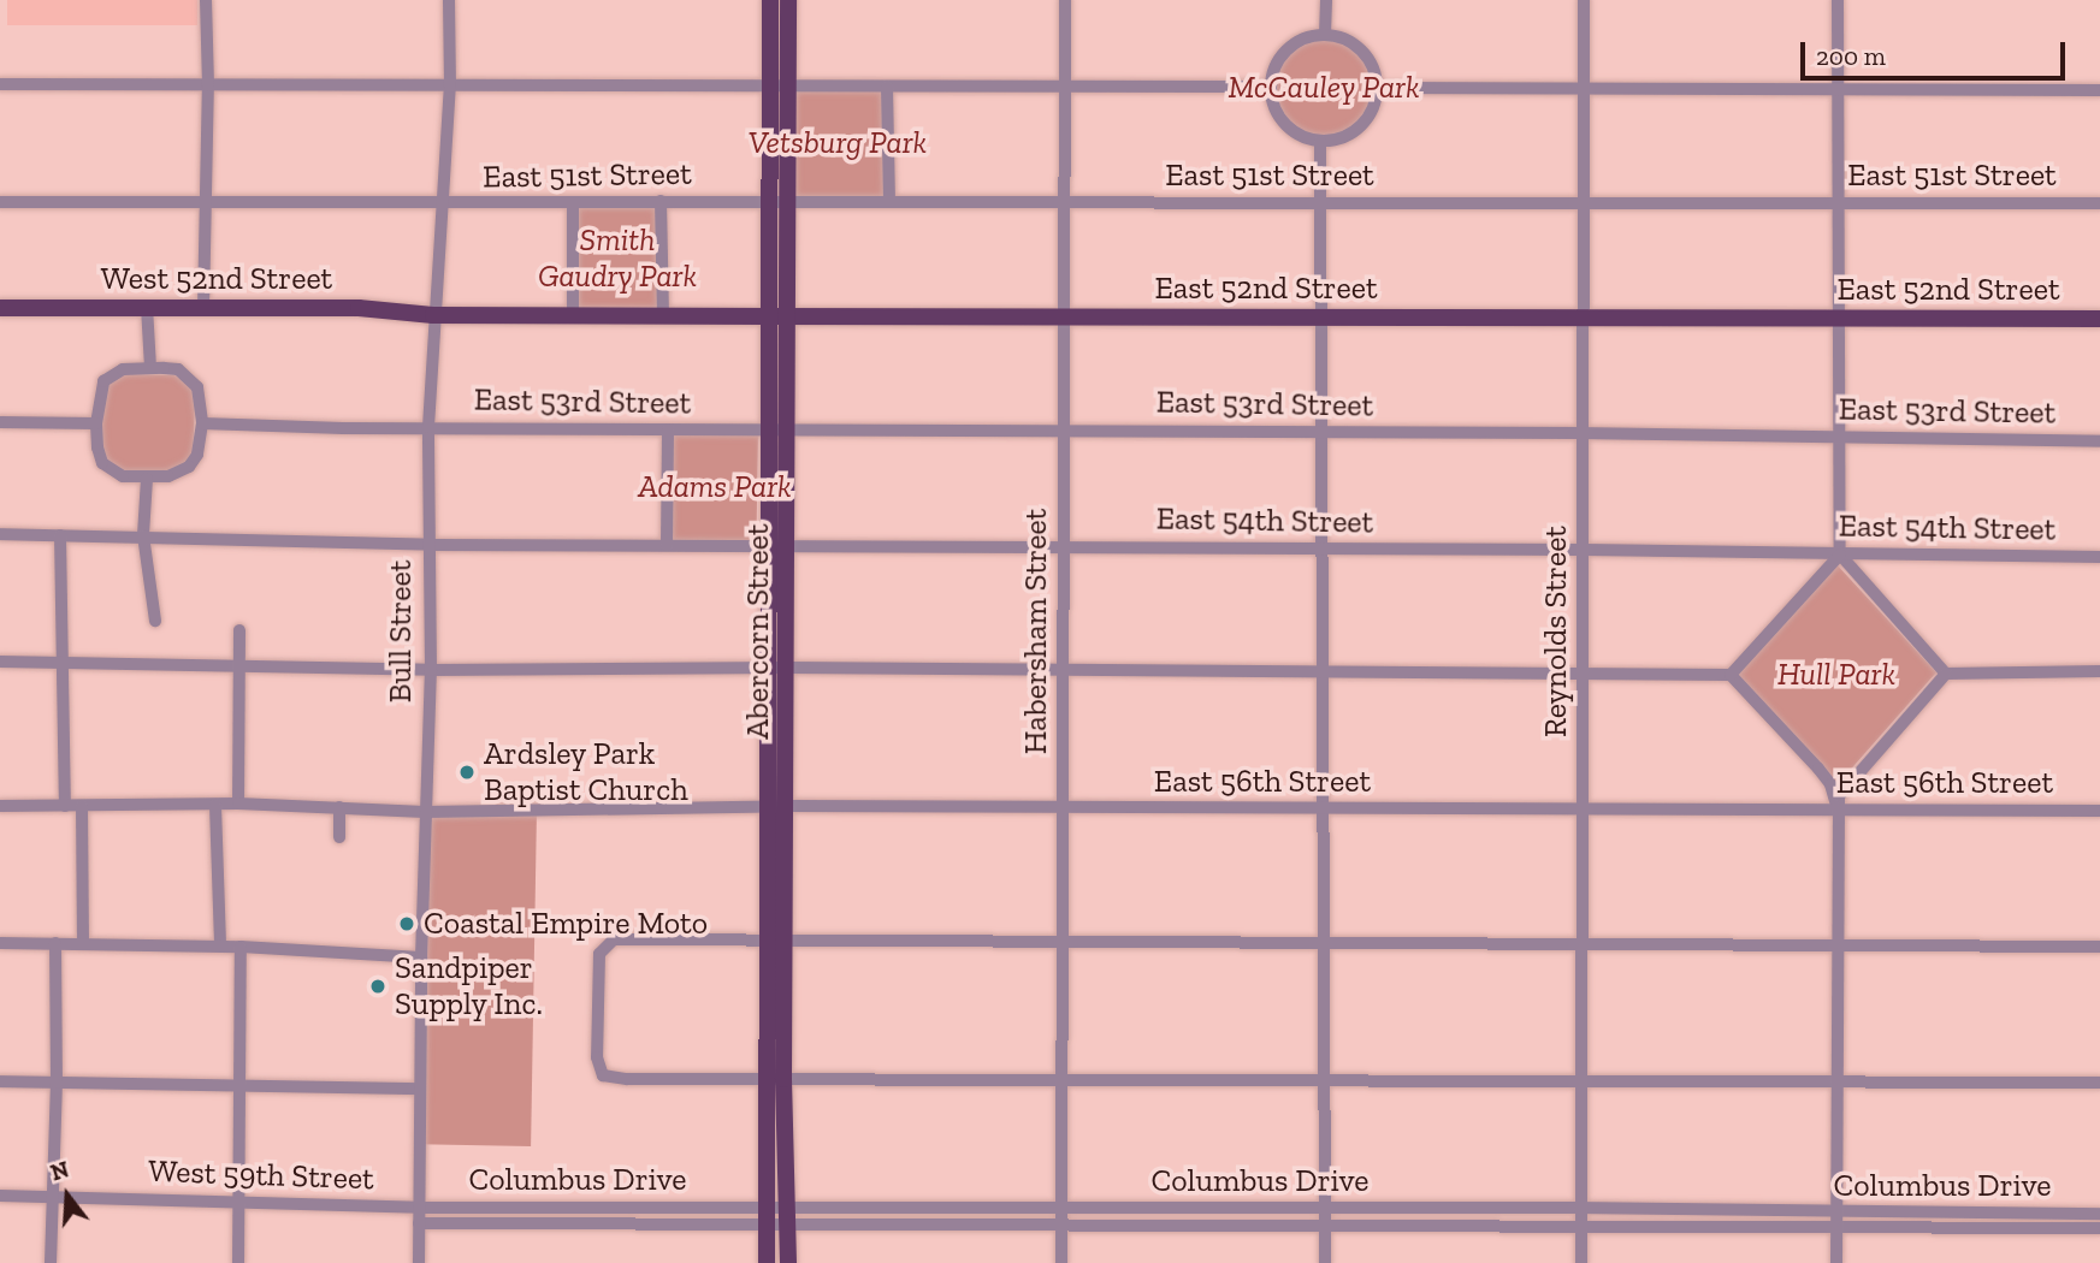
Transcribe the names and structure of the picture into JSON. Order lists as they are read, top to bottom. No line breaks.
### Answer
{"streets":{"main road":["West 52nd Street","East 52nd Street","Abercorn Street"],"street":["East 51st Street","East 53rd Street","East 54th Street","Bull Street","Habersham Street","Reynolds Street","East 56th Street","West 59th Street","Columbus Drive"]},"crossings":[["East 51st Street","Bull Street"],["East 51st Street","Abercorn Street"],["East 51st Street","Habersham Street"],["East 51st Street","Reynolds Street"],["West 52nd Street","East 52nd Street"],["West 52nd Street","Bull Street"],["East 52nd Street","Bull Street"],["East 52nd Street","Abercorn Street"],["East 52nd Street","Habersham Street"],["East 52nd Street","Reynolds Street"],["East 53rd Street","Bull Street"],["East 53rd Street","Abercorn Street"],["East 53rd Street","Habersham Street"],["East 53rd Street","Reynolds Street"],["East 54th Street","Bull Street"],["East 54th Street","Abercorn Street"],["East 54th Street","Habersham Street"],["East 54th Street","Reynolds Street"],["Bull Street","East 56th Street"],["Bull Street","West 59th Street"],["Bull Street","Columbus Drive"],["Abercorn Street","East 56th Street"],["Abercorn Street","Columbus Drive"],["Habersham Street","East 56th Street"],["Habersham Street","Columbus Drive"],["Reynolds Street","East 56th Street"],["Reynolds Street","Columbus Drive"],["West 59th Street","Columbus Drive"]],"parks":["McCauley Park","Vetsburg Park","Smith Gaudry Park","Adams Park","Hull Park"],"places":["Ardsley Park Baptist Church","Coastal Empire Moto","Sandpiper Supply Inc."],"scale_bar":"200 m","north":"top"}
